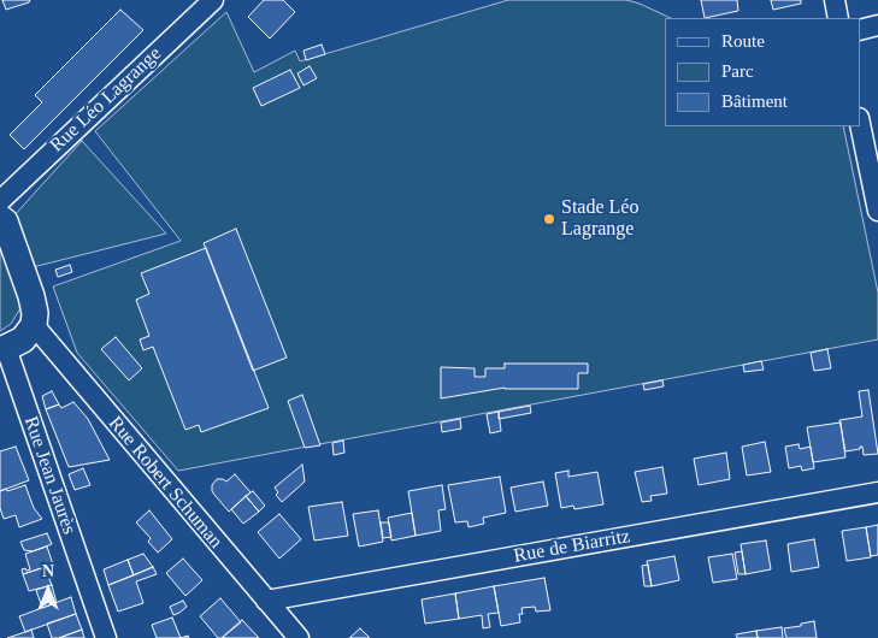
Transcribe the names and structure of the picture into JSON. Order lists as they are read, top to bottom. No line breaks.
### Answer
{"streets":{"street":["Rue Léo Lagrange","Rue Jean Jaurès","Rue Robert Schuman","Rue de Biarritz"]},"crossings":[["Rue Robert Schuman","Rue de Biarritz"]],"places":["Stade Léo Lagrange"],"legend":["Route","Parc","Bâtiment"],"north":"top"}
